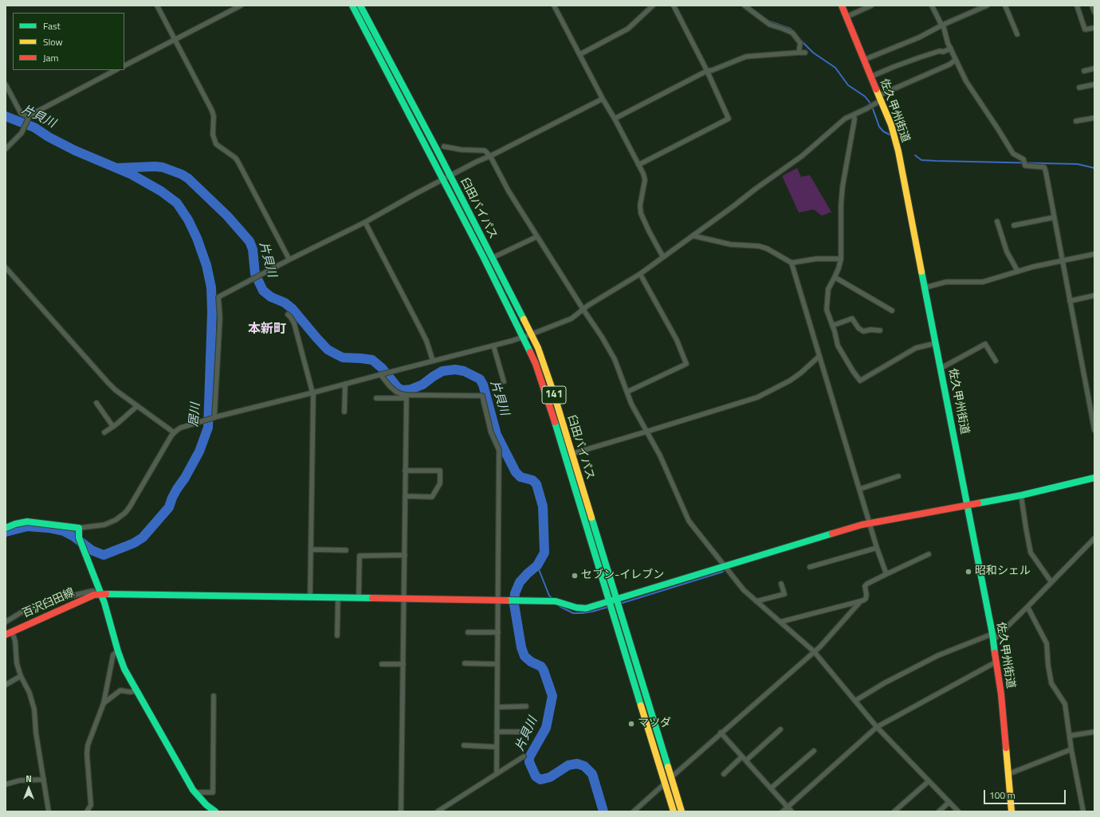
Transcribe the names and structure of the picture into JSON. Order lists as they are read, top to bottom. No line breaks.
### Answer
{"streets":{"main road":["佐久甲州街道","臼田バイパス","141","百沢臼田線"]},"districts":["本新町"],"water":["片貝川","居川"],"places":["昭和シェル","セブン-イレブン","マツダ"],"legend":["Fast","Slow","Jam"],"scale_bar":"100 m","north":"top"}
